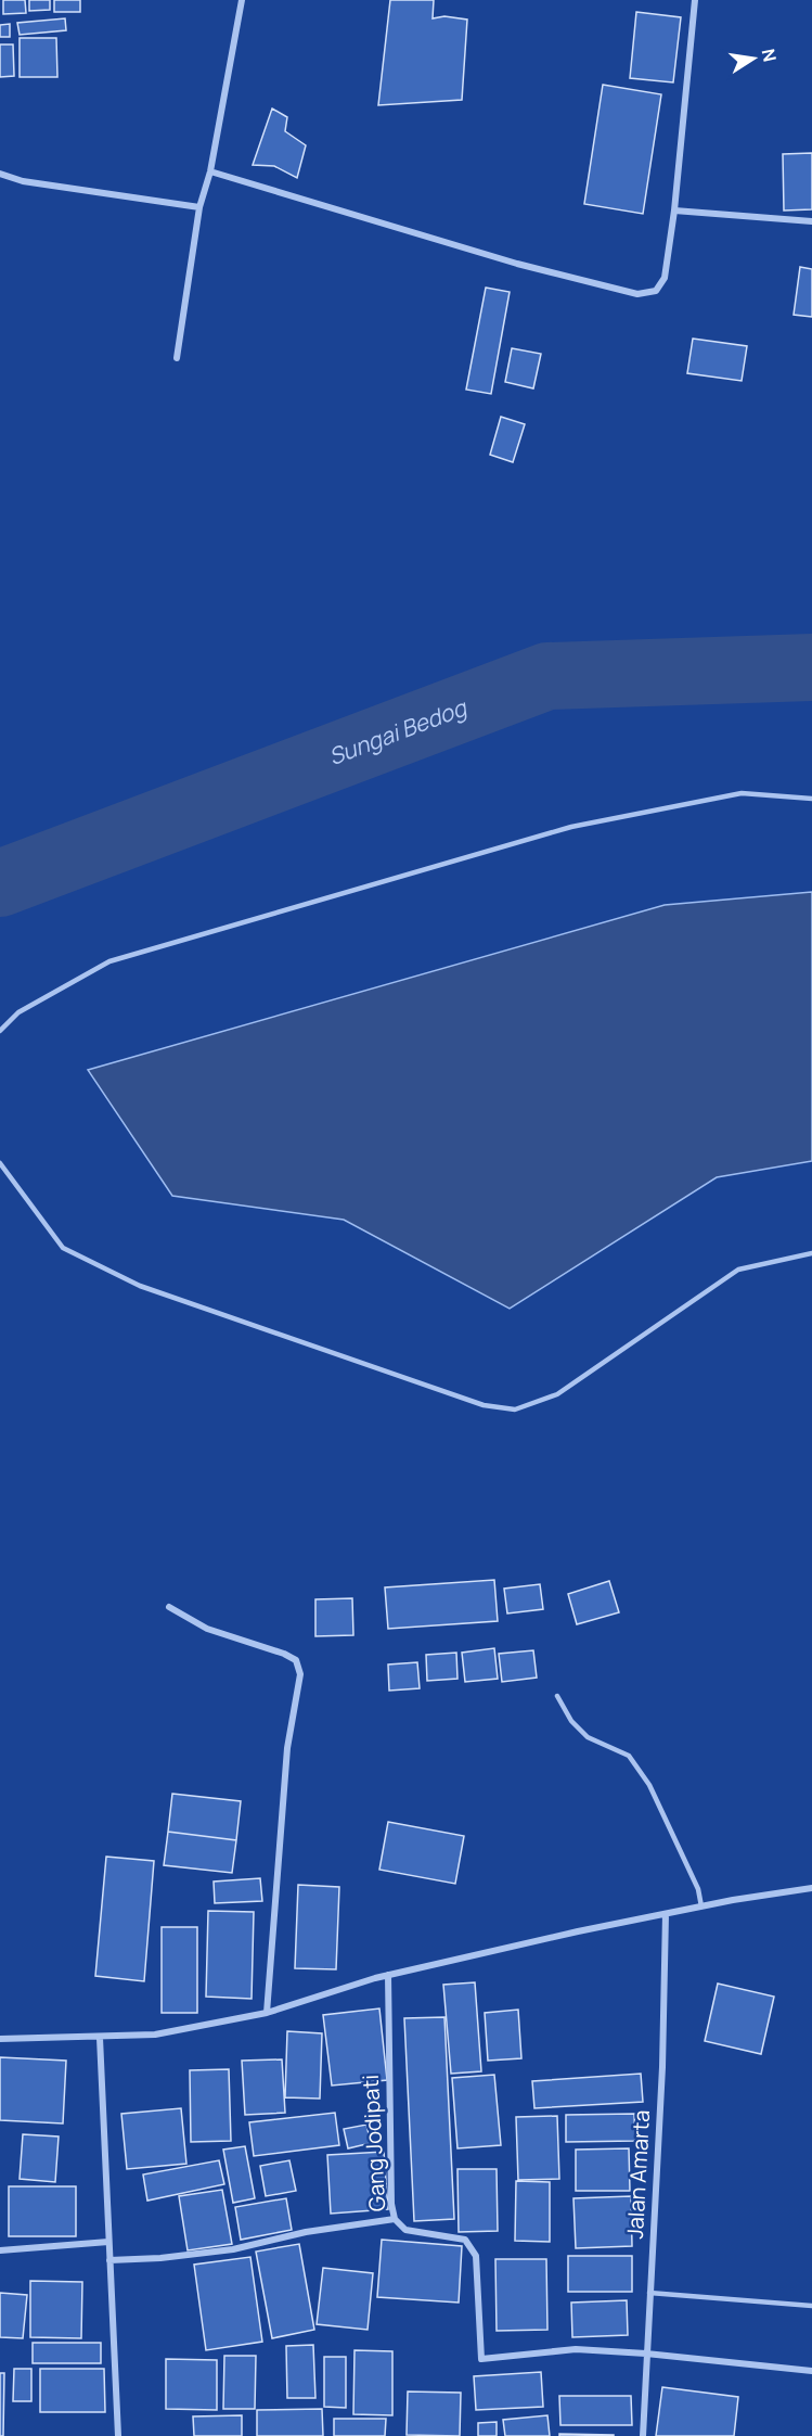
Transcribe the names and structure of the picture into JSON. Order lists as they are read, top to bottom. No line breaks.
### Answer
{"streets":{"street":["Gang Jodipati","Jalan Amarta"]},"crossings":[["Gang Jodipati","Jalan Amarta"]],"water":["Sungai Bedog"],"north":"right"}
